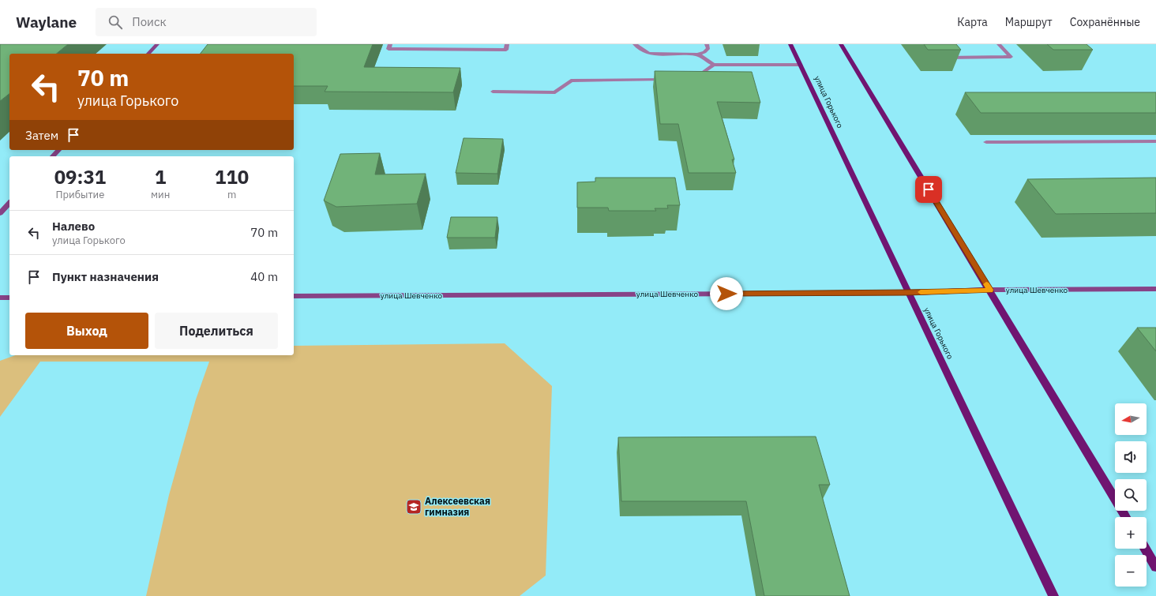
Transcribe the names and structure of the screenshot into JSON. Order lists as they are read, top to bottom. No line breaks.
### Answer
{"streets":{"main road":["улица Горького","улица Шевченко"]},"crossings":[["улица Горького","улица Шевченко"]],"places":{"school or university":["Алексеевская гимназия"]},"north":"left","page":{"header":"Waylane","search":"Поиск","nav":["Карта","Маршрут","Сохранённые"],"turn":["70 m","улица Горького"],"then":"Затем","eta":["09:31","Прибытие","1","мин","110","m"],"list":[{"name":"Налево","note":"улица Горького","value":"70 m"},{"name":"Пункт назначения","value":"40 m"}],"buttons":["Выход","Поделиться"],"map_buttons":["+","−"]}}
